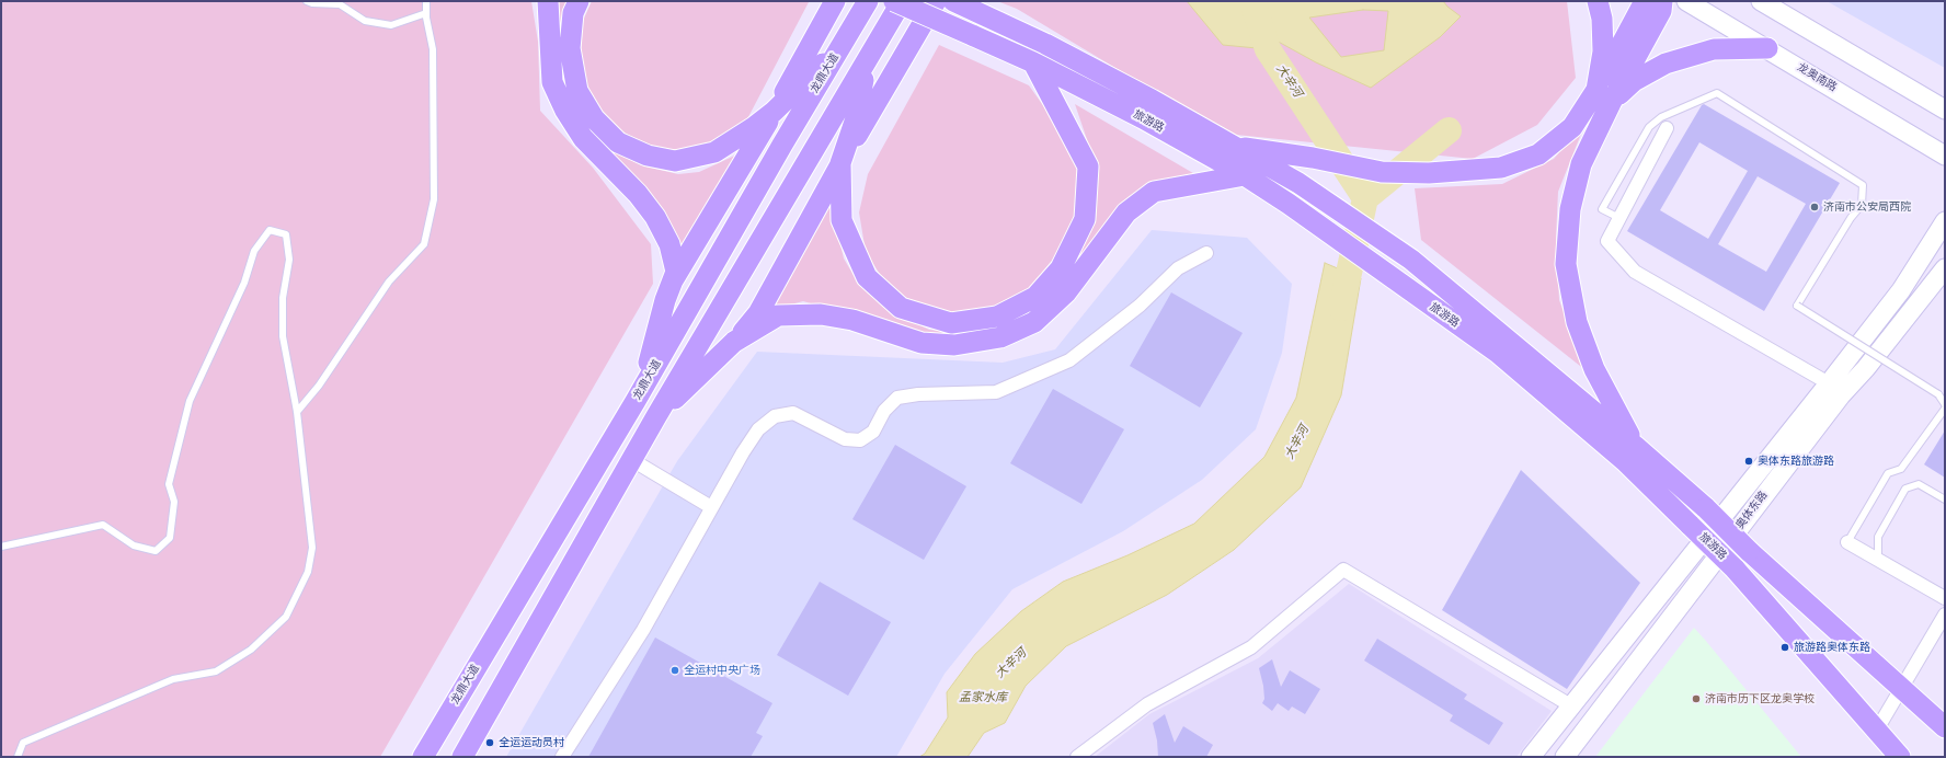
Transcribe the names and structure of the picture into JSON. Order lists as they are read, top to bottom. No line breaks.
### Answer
{"streets":{"main road":["龙鼎大道","龙奥南路","旅游路","奥体东路"]},"water":["大辛河","孟家水库"],"places":["济南市公安局西院","奥体东路旅游路","旅游路奥体东路","全运村中央广场","济南市历下区龙奥学校","全运运动员村"]}
